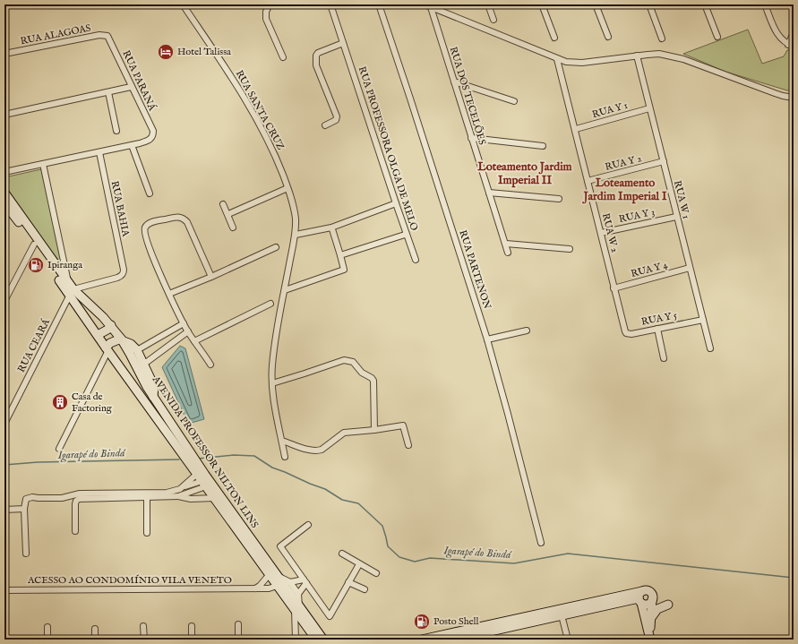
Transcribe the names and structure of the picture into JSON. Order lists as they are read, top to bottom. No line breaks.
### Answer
{"streets":{"main road":["AVENIDA PROFESSOR NILTON LINS"],"street":["RUA ALAGOAS","RUA PARANÁ","RUA DOS TECELÕES","RUA SANTA CRUZ","RUA Y 1","RUA PROFESSORA OLGA DE MELO","RUA Y 2","RUA W 1","RUA BAHIA","RUA Y 3","RUA W 2","RUA PARTENON","RUA Y 4","RUA Y 5","RUA CEARÁ","ACESSO AO CONDOMÍNIO VILA VENETO"]},"crossings":[["RUA ALAGOAS","RUA PARANÁ"],["RUA Y 1","RUA W 1"],["RUA Y 1","RUA W 2"],["RUA Y 2","RUA W 1"],["RUA Y 2","RUA W 2"],["RUA W 1","RUA Y 3"],["RUA W 1","RUA Y 4"],["RUA W 1","RUA Y 5"],["RUA BAHIA","RUA CEARÁ"],["RUA BAHIA","AVENIDA PROFESSOR NILTON LINS"],["RUA Y 3","RUA W 2"],["RUA W 2","RUA Y 4"],["RUA W 2","RUA Y 5"],["RUA CEARÁ","AVENIDA PROFESSOR NILTON LINS"],["AVENIDA PROFESSOR NILTON LINS","ACESSO AO CONDOMÍNIO VILA VENETO"]],"districts":["Loteamento Jardim Imperial II","Loteamento Jardim Imperial I"],"water":["Igarapé do Bindá"],"places":{"hotel":["Hotel Talissa"],"fuel station":["Ipiranga","Posto Shell"],"building":["Casa de Factoring"]}}
